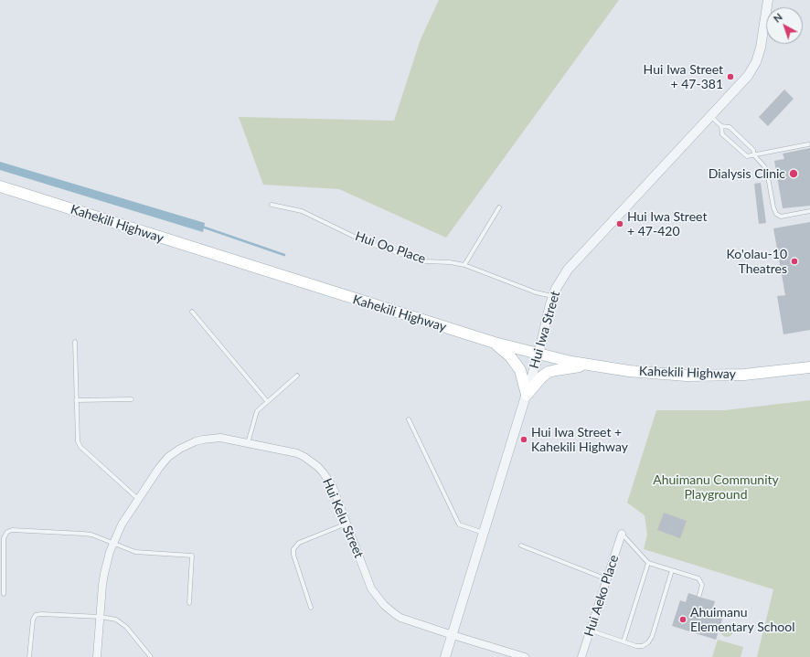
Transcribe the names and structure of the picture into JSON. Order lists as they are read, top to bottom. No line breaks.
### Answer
{"streets":{"main road":["Kahekili Highway"],"street":["Hui Iwa Street","Hui Kelu Street","Hui Aeko Place"],"lane":["Hui Oo Place"]},"crossings":[["Kahekili Highway","Hui Iwa Street"],["Hui Oo Place","Hui Iwa Street"],["Hui Iwa Street","Hui Kelu Street"]],"parks":["Ahuimanu Community Playground"],"places":["Hui Iwa Street + 47-381","Dialysis Clinic","Hui Iwa Street + 47-420","Ko'olau-10 Theatres","Hui Iwa Street + Kahekili Highway","Ahuimanu Elementary School"],"north":"top left"}
